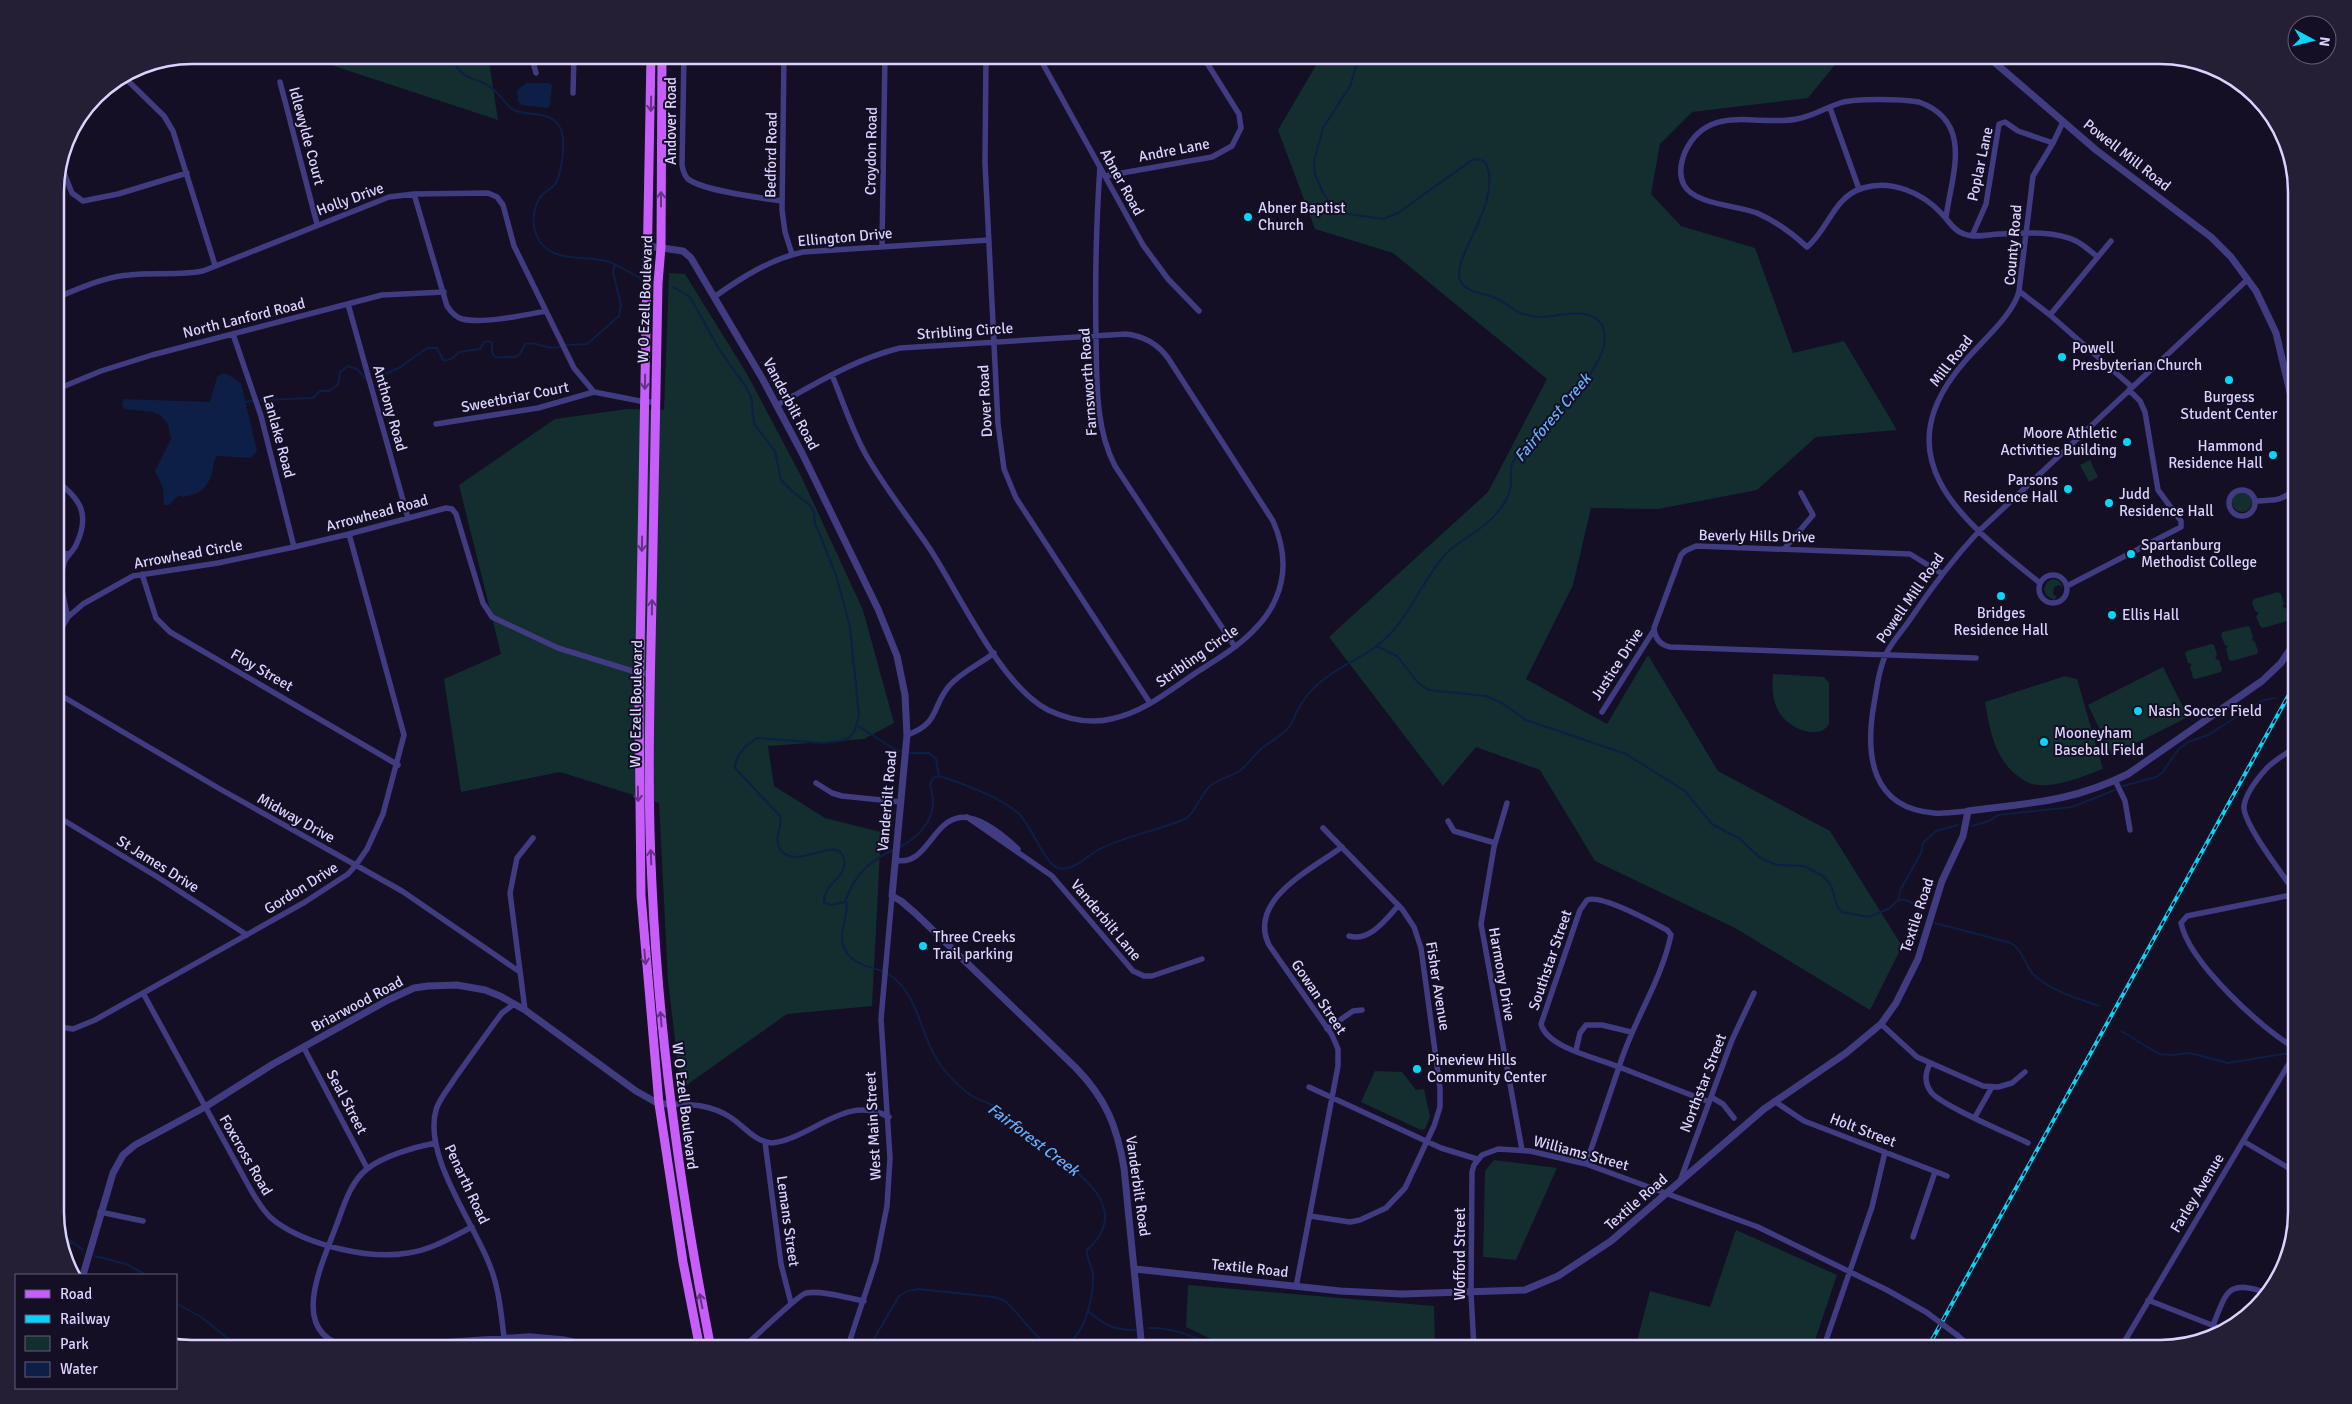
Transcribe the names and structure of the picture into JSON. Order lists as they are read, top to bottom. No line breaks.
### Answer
{"streets":{"main road":["W O Ezell Boulevard"],"street":["Andover Road","Idlewylde Court","Andre Lane","Croydon Road","Bedford Road","Powell Mill Road","Poplar Lane","Abner Road","Holly Drive","Ellington Drive","County Road","North Lanford Road","Stribling Circle","Mill Road","Farnsworth Road","Sweetbriar Court","Dover Road","Vanderbilt Road","Anthony Road","Lanlake Road","Arrowhead Road","Beverly Hills Drive","Arrowhead Circle","Justice Drive","Floy Street","Midway Drive","St James Drive","Gordon Drive","Textile Road","Vanderbilt Lane","Southstar Street","Harmony Drive","Fisher Avenue","Gowan Street","Briarwood Road","Northstar Street","Seal Street","West Main Street","Holt Street","Williams Street","Foxcross Road","Penarth Road","Farley Avenue","Lemans Street","Wofford Street"]},"crossings":[["Andover Road","Bedford Road"],["Idlewylde Court","Holly Drive"],["Andre Lane","Abner Road"],["Croydon Road","Ellington Drive"],["Bedford Road","Ellington Drive"],["Powell Mill Road","County Road"],["Powell Mill Road","Mill Road"],["Powell Mill Road","Beverly Hills Drive"],["Powell Mill Road","Textile Road"],["Poplar Lane","County Road"],["Abner Road","Farnsworth Road"],["Holly Drive","Sweetbriar Court"],["Ellington Drive","Dover Road"],["Ellington Drive","Vanderbilt Road"],["County Road","Mill Road"],["W O Ezell Boulevard","Sweetbriar Court"],["W O Ezell Boulevard","Vanderbilt Road"],["W O Ezell Boulevard","Arrowhead Road"],["W O Ezell Boulevard","Briarwood Road"],["North Lanford Road","Anthony Road"],["North Lanford Road","Lanlake Road"],["Stribling Circle","Farnsworth Road"],["Stribling Circle","Dover Road"],["Stribling Circle","Vanderbilt Road"],["Vanderbilt Road","Textile Road"],["Vanderbilt Road","Vanderbilt Lane"],["Vanderbilt Road","West Main Street"],["Anthony Road","Arrowhead Road"],["Lanlake Road","Arrowhead Road"],["Lanlake Road","Arrowhead Circle"],["Arrowhead Road","Arrowhead Circle"],["Arrowhead Road","Gordon Drive"],["Beverly Hills Drive","Justice Drive"],["Arrowhead Circle","Floy Street"],["Floy Street","Gordon Drive"],["Midway Drive","Gordon Drive"],["St James Drive","Gordon Drive"],["Gordon Drive","Foxcross Road"],["Textile Road","Gowan Street"],["Textile Road","Northstar Street"],["Textile Road","Holt Street"],["Textile Road","Williams Street"],["Textile Road","Wofford Street"],["Southstar Street","Williams Street"],["Harmony Drive","Williams Street"],["Fisher Avenue","Gowan Street"],["Briarwood Road","Seal Street"],["Briarwood Road","Foxcross Road"],["Briarwood Road","Penarth Road"],["Williams Street","Wofford Street"],["Foxcross Road","Penarth Road"]],"water":["Fairforest Creek"],"places":["Abner Baptist Church","Powell Presbyterian Church","Burgess Student Center","Moore Athletic Activities Building","Hammond Residence Hall","Parsons Residence Hall","Judd Residence Hall","Spartanburg Methodist College","Bridges Residence Hall","Ellis Hall","Nash Soccer Field","Mooneyham Baseball Field","Three Creeks Trail parking","Pineview Hills Community Center"],"legend":["Road","Railway","Park","Water"],"north":"right"}
